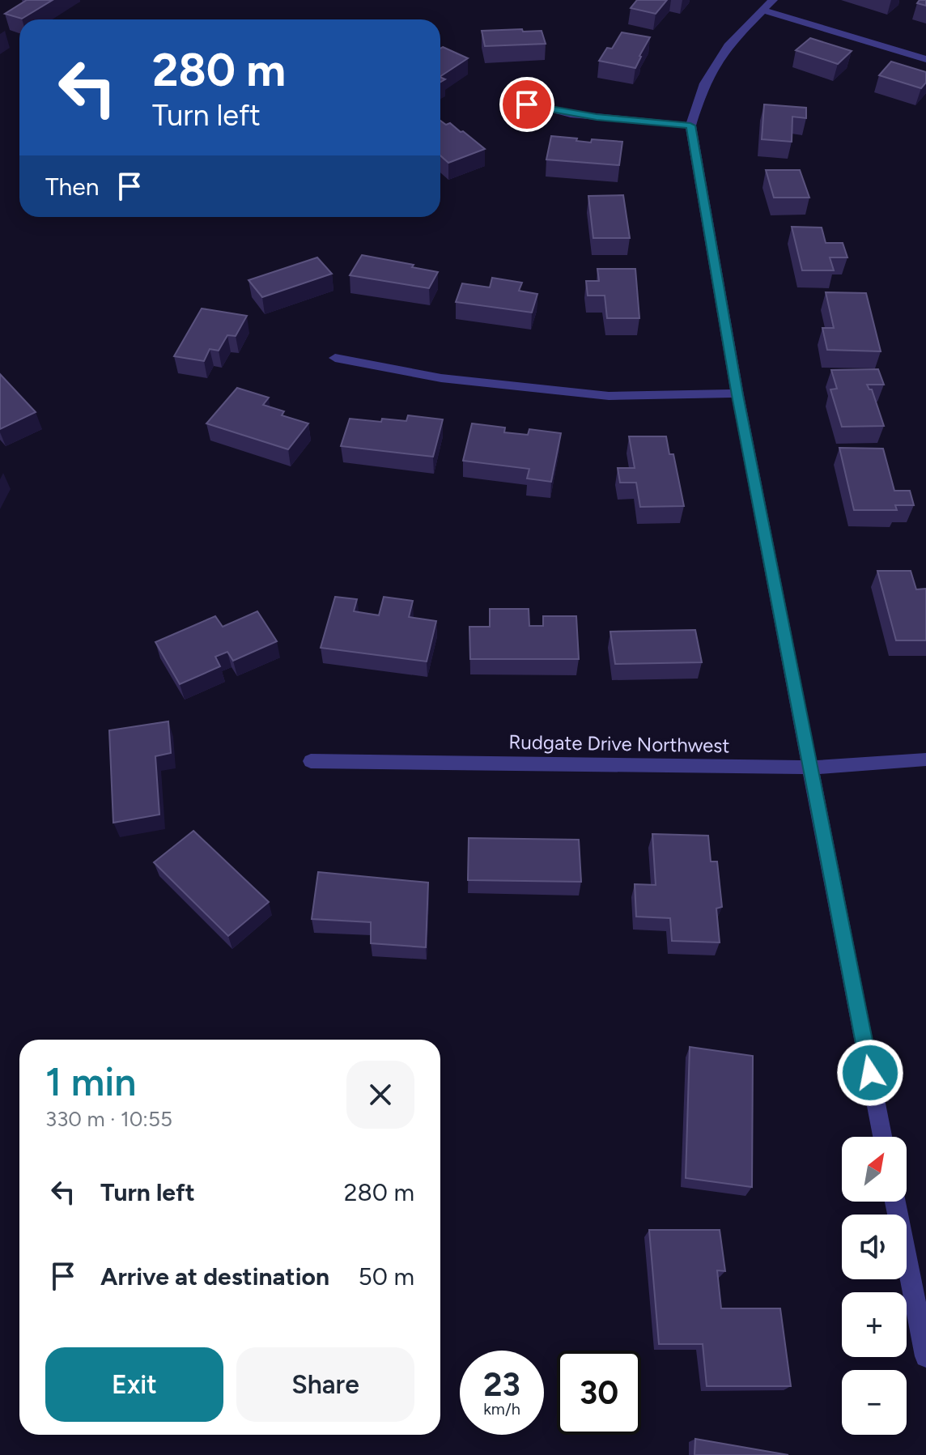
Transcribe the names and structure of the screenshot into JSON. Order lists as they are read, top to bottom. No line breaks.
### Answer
{"streets":{"street":["Rudgate Drive Northwest"]},"north":"top right","page":{"turn":["280 m","Turn left"],"then":"Then","heading":["1 min","330 m · 10:55"],"map_buttons":["+","−"],"list":[{"name":"Turn left","value":"280 m"},{"name":"Arrive at destination","value":"50 m"}],"buttons":["Exit","Share"],"speed":"23 km/h","limit":"30"}}
